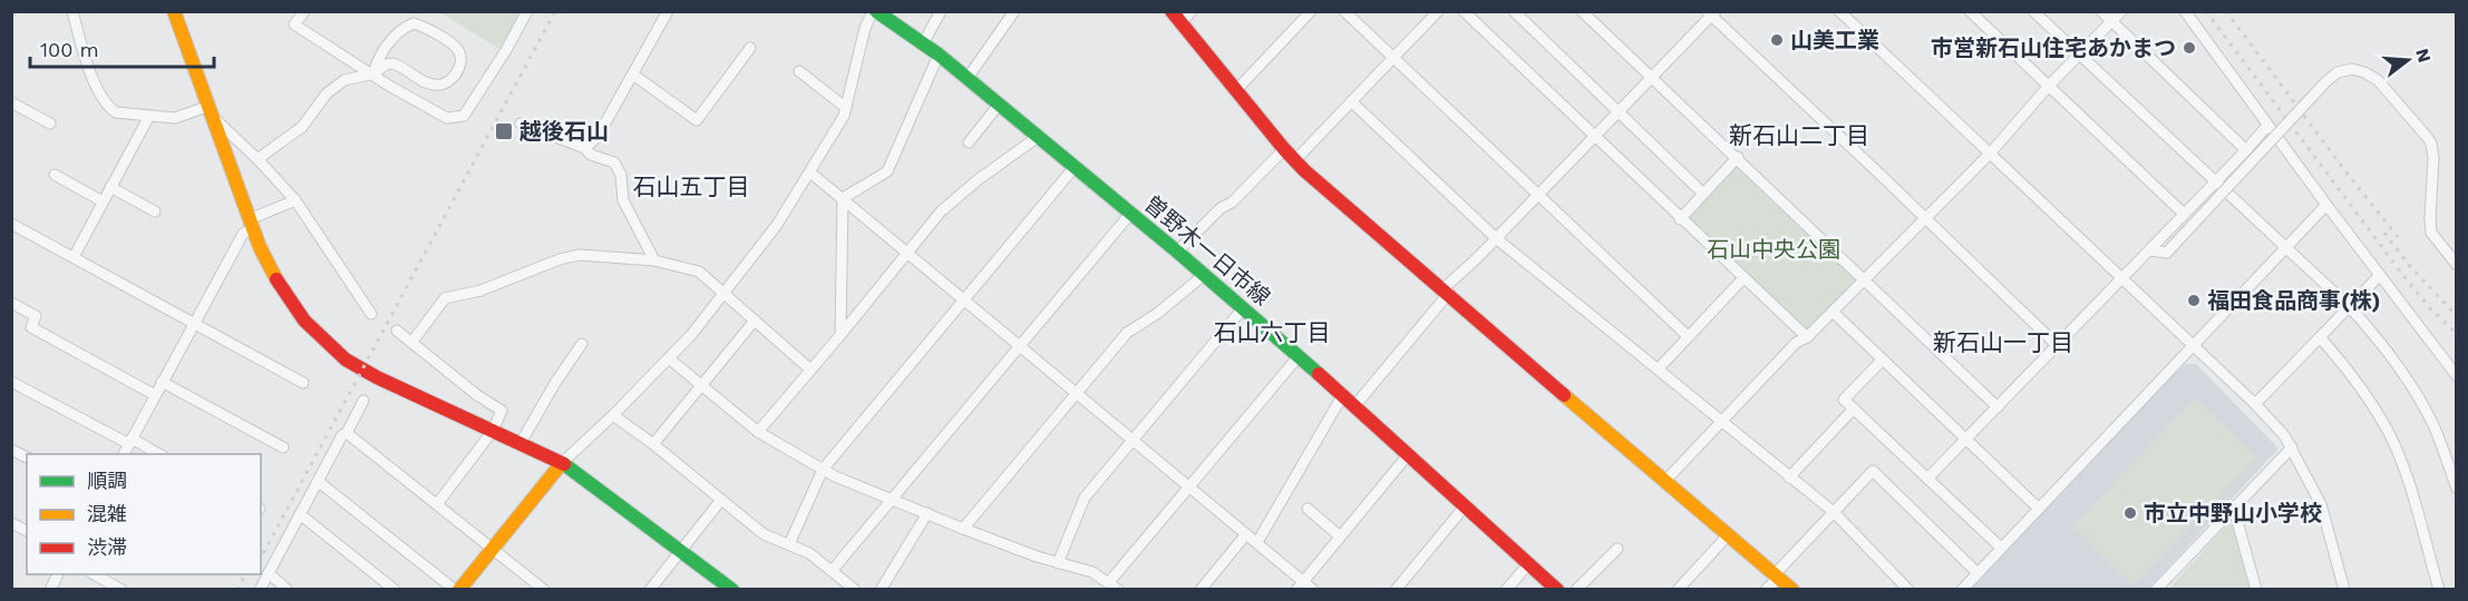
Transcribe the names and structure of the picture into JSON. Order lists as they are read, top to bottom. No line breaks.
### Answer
{"streets":{"street":["曽野木一日市線"]},"districts":["新石山二丁目","石山五丁目","石山六丁目","新石山一丁目"],"parks":["石山中央公園"],"places":{"other":["山美工業","市営新石山住宅あかまつ","福田食品商事(株)","市立中野山小学校"],"transit":["越後石山"]},"legend":["順調","混雑","渋滞"],"scale_bar":"100 m","north":"right"}
